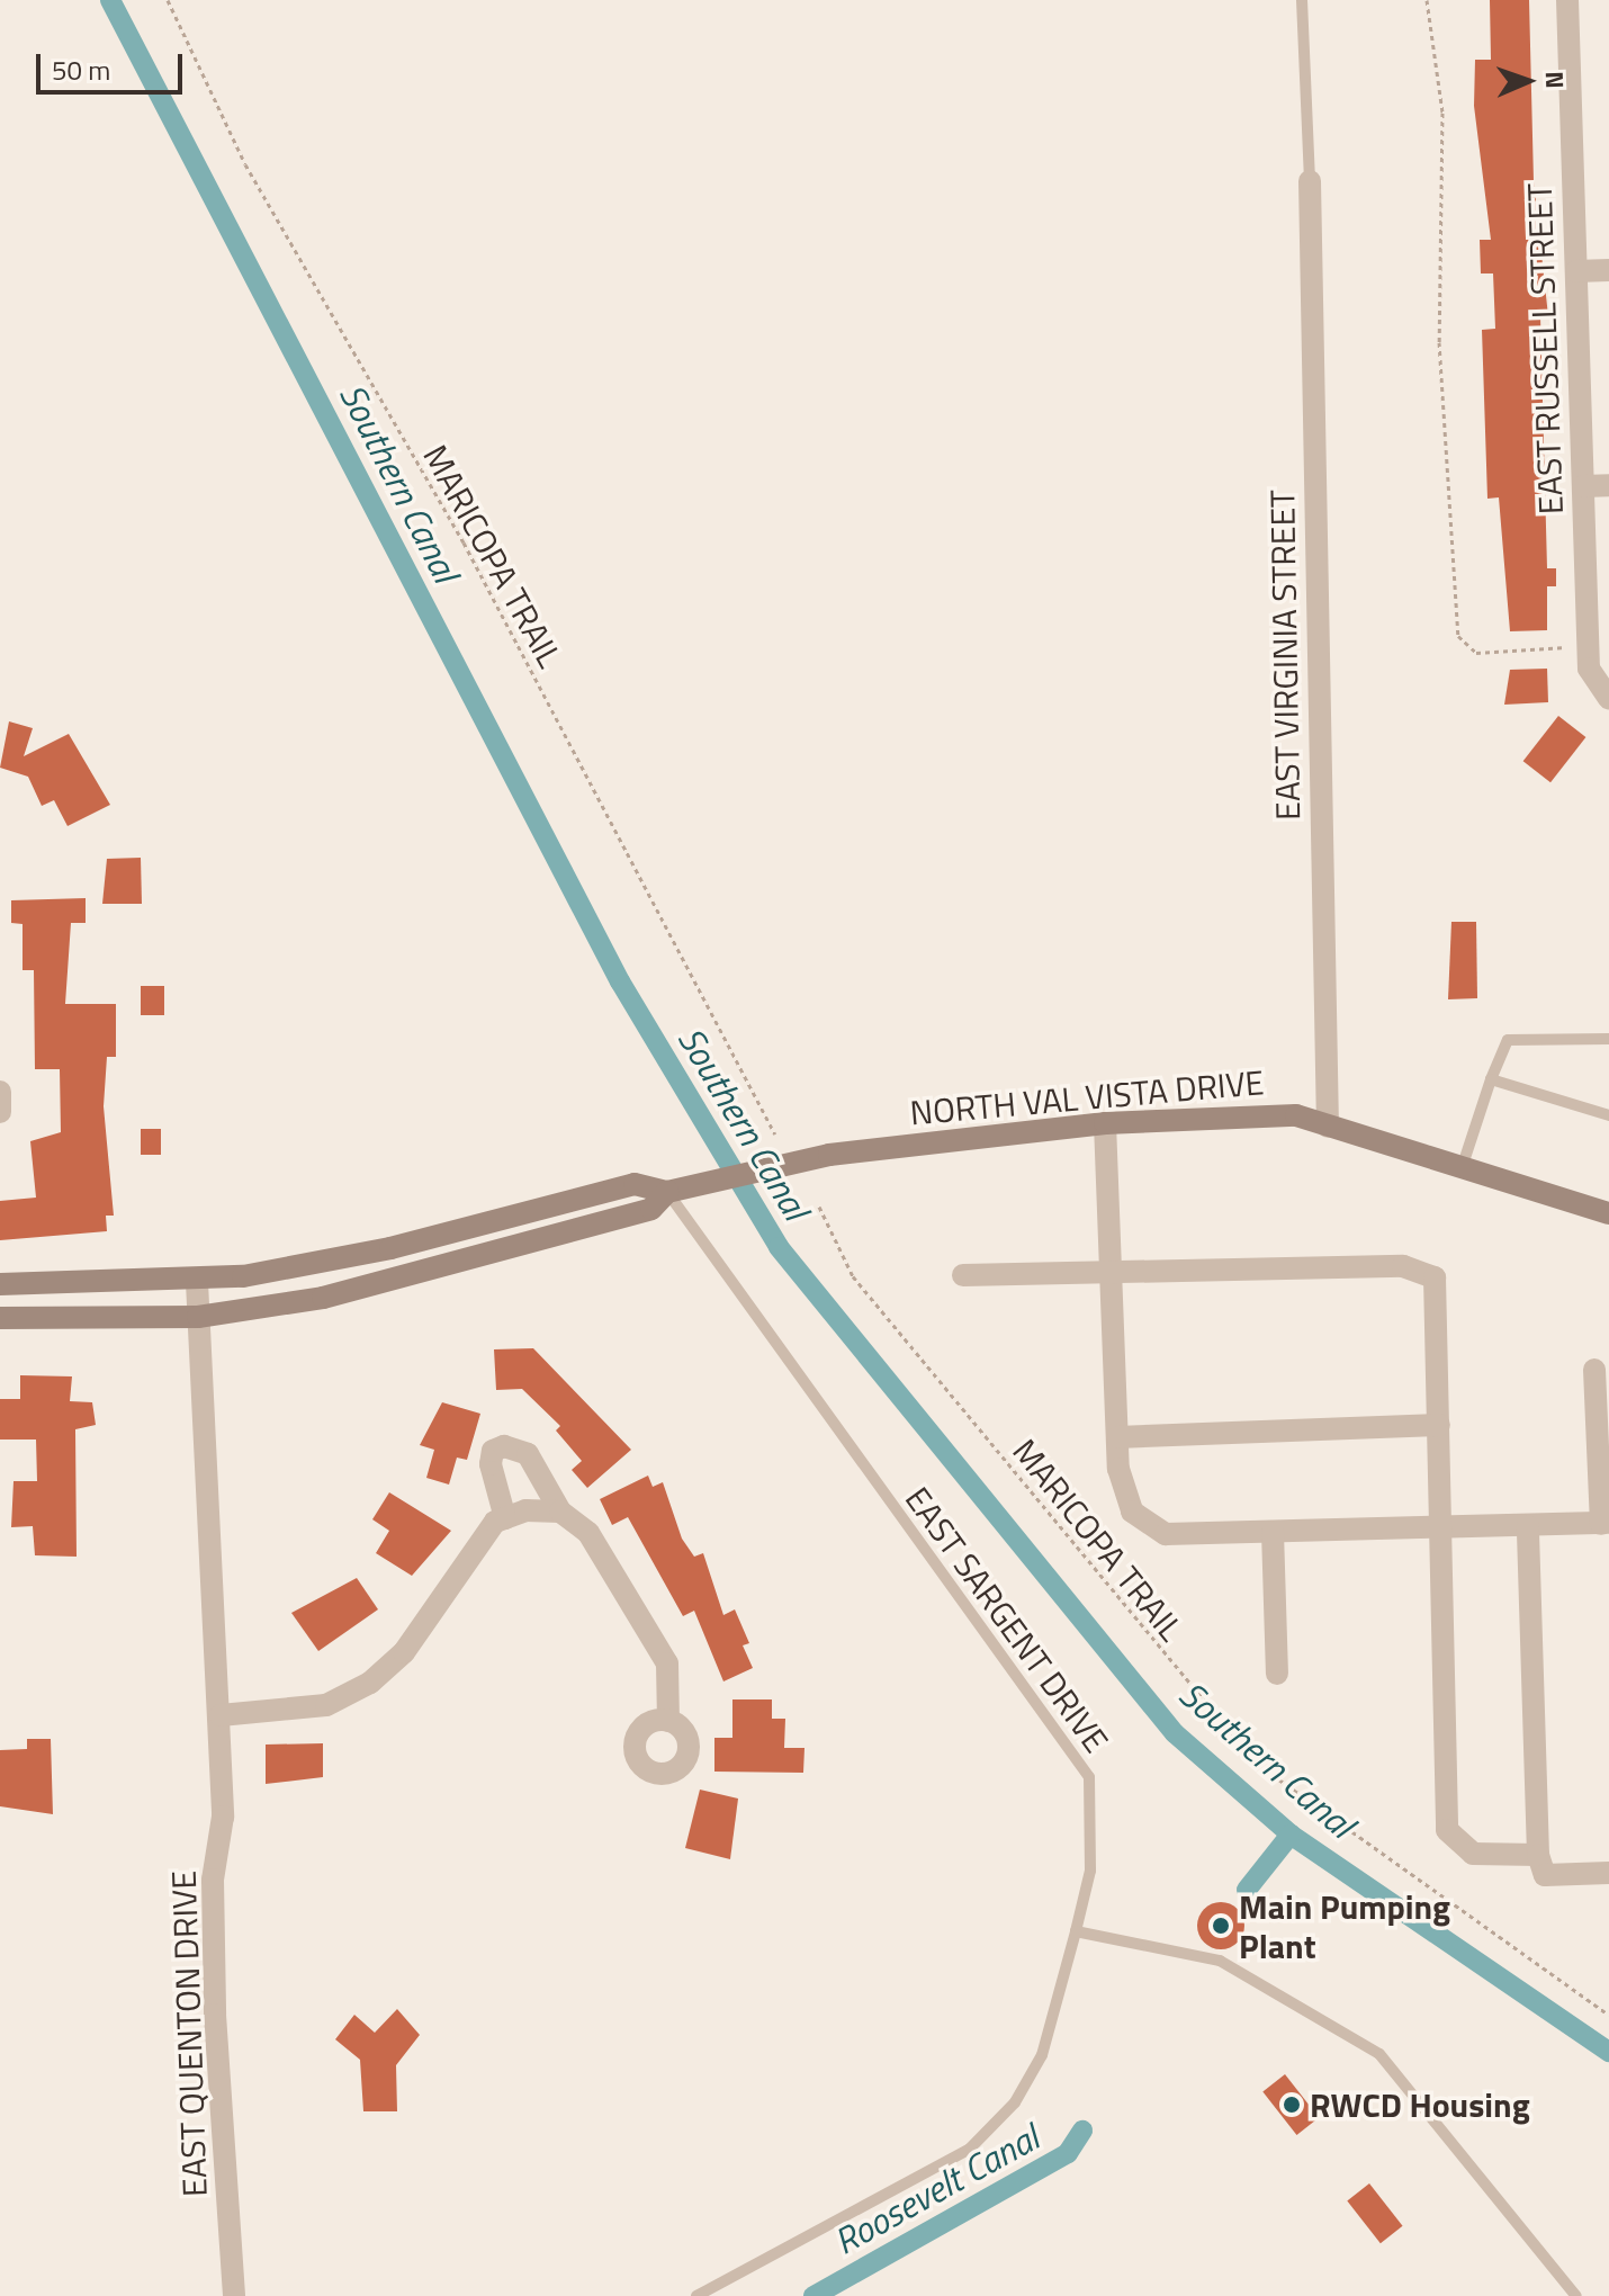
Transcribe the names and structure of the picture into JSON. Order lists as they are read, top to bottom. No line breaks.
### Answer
{"streets":{"main road":["NORTH VAL VISTA DRIVE"],"street":["EAST RUSSELL STREET","EAST VIRGINIA STREET","EAST QUENTON DRIVE"],"lane":["EAST SARGENT DRIVE"],"path":["MARICOPA TRAIL"]},"crossings":[["EAST VIRGINIA STREET","NORTH VAL VISTA DRIVE"],["NORTH VAL VISTA DRIVE","EAST SARGENT DRIVE"],["NORTH VAL VISTA DRIVE","EAST QUENTON DRIVE"]],"water":["Southern Canal","Roosevelt Canal"],"places":["Main Pumping Plant","RWCD Housing"],"scale_bar":"50 m","north":"right"}
